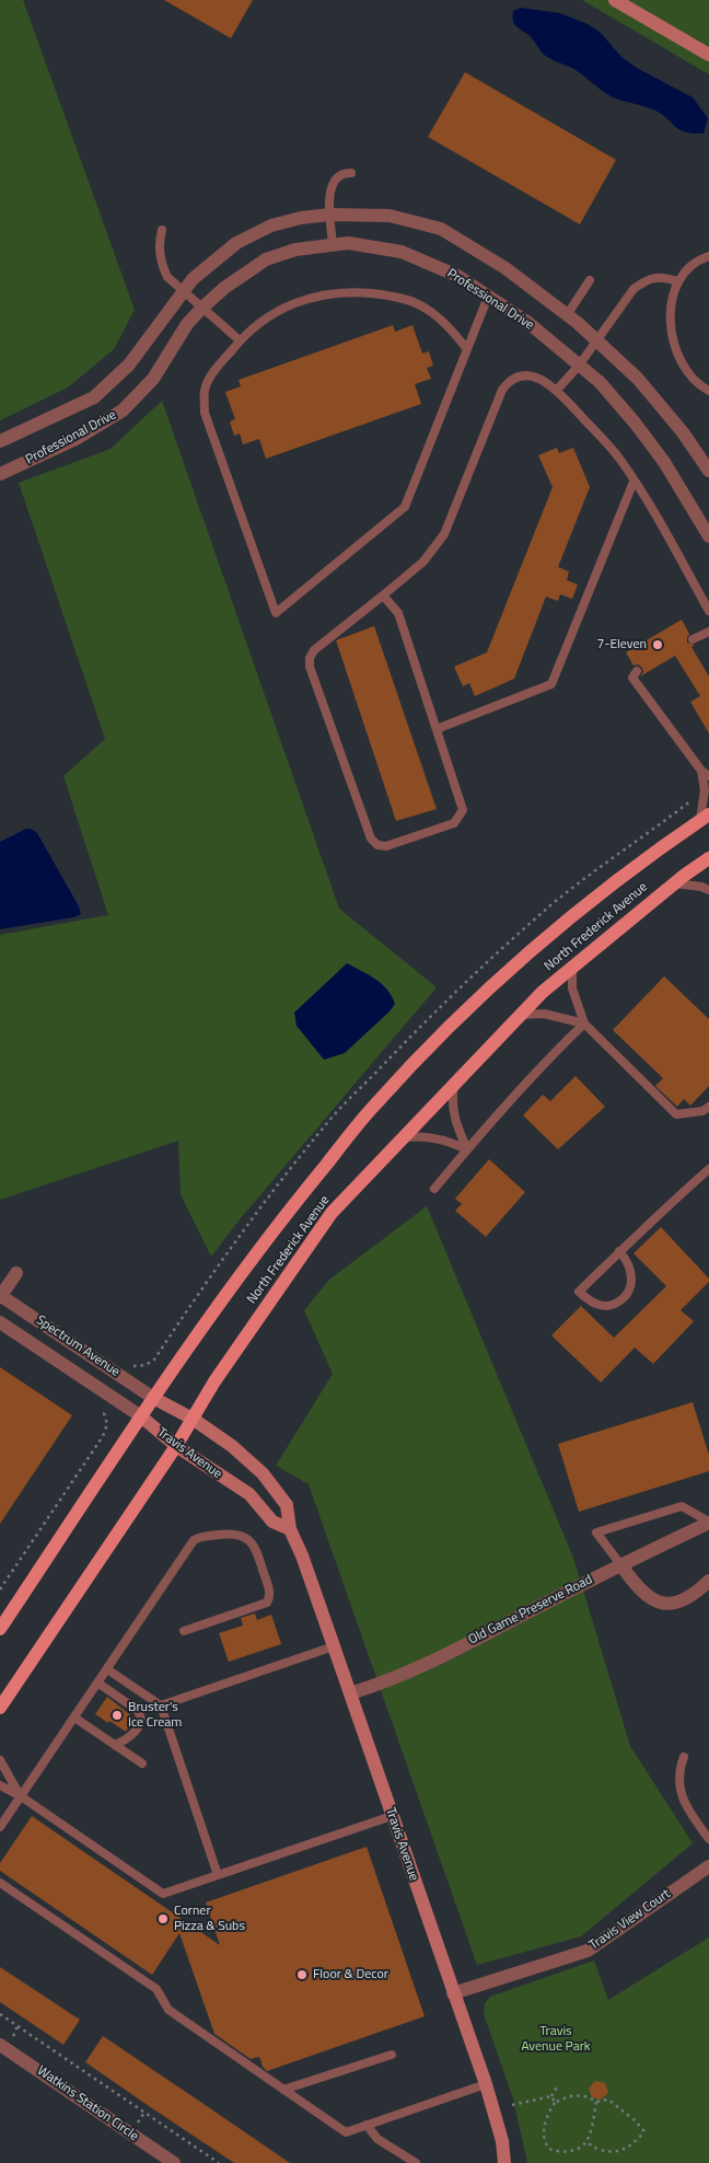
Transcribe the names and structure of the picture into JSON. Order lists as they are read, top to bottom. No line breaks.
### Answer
{"streets":{"main road":["North Frederick Avenue"],"street":["Professional Drive","Spectrum Avenue","Travis Avenue","Old Game Preserve Road","Travis View Court","Watkins Station Circle"]},"crossings":[["North Frederick Avenue","Spectrum Avenue"],["North Frederick Avenue","Travis Avenue"],["Spectrum Avenue","Travis Avenue"],["Travis Avenue","Old Game Preserve Road"],["Travis Avenue","Travis View Court"]],"parks":["Travis Avenue Park"],"places":["7-Eleven","Bruster's Ice Cream","Corner Pizza & Subs","Floor & Decor"]}
